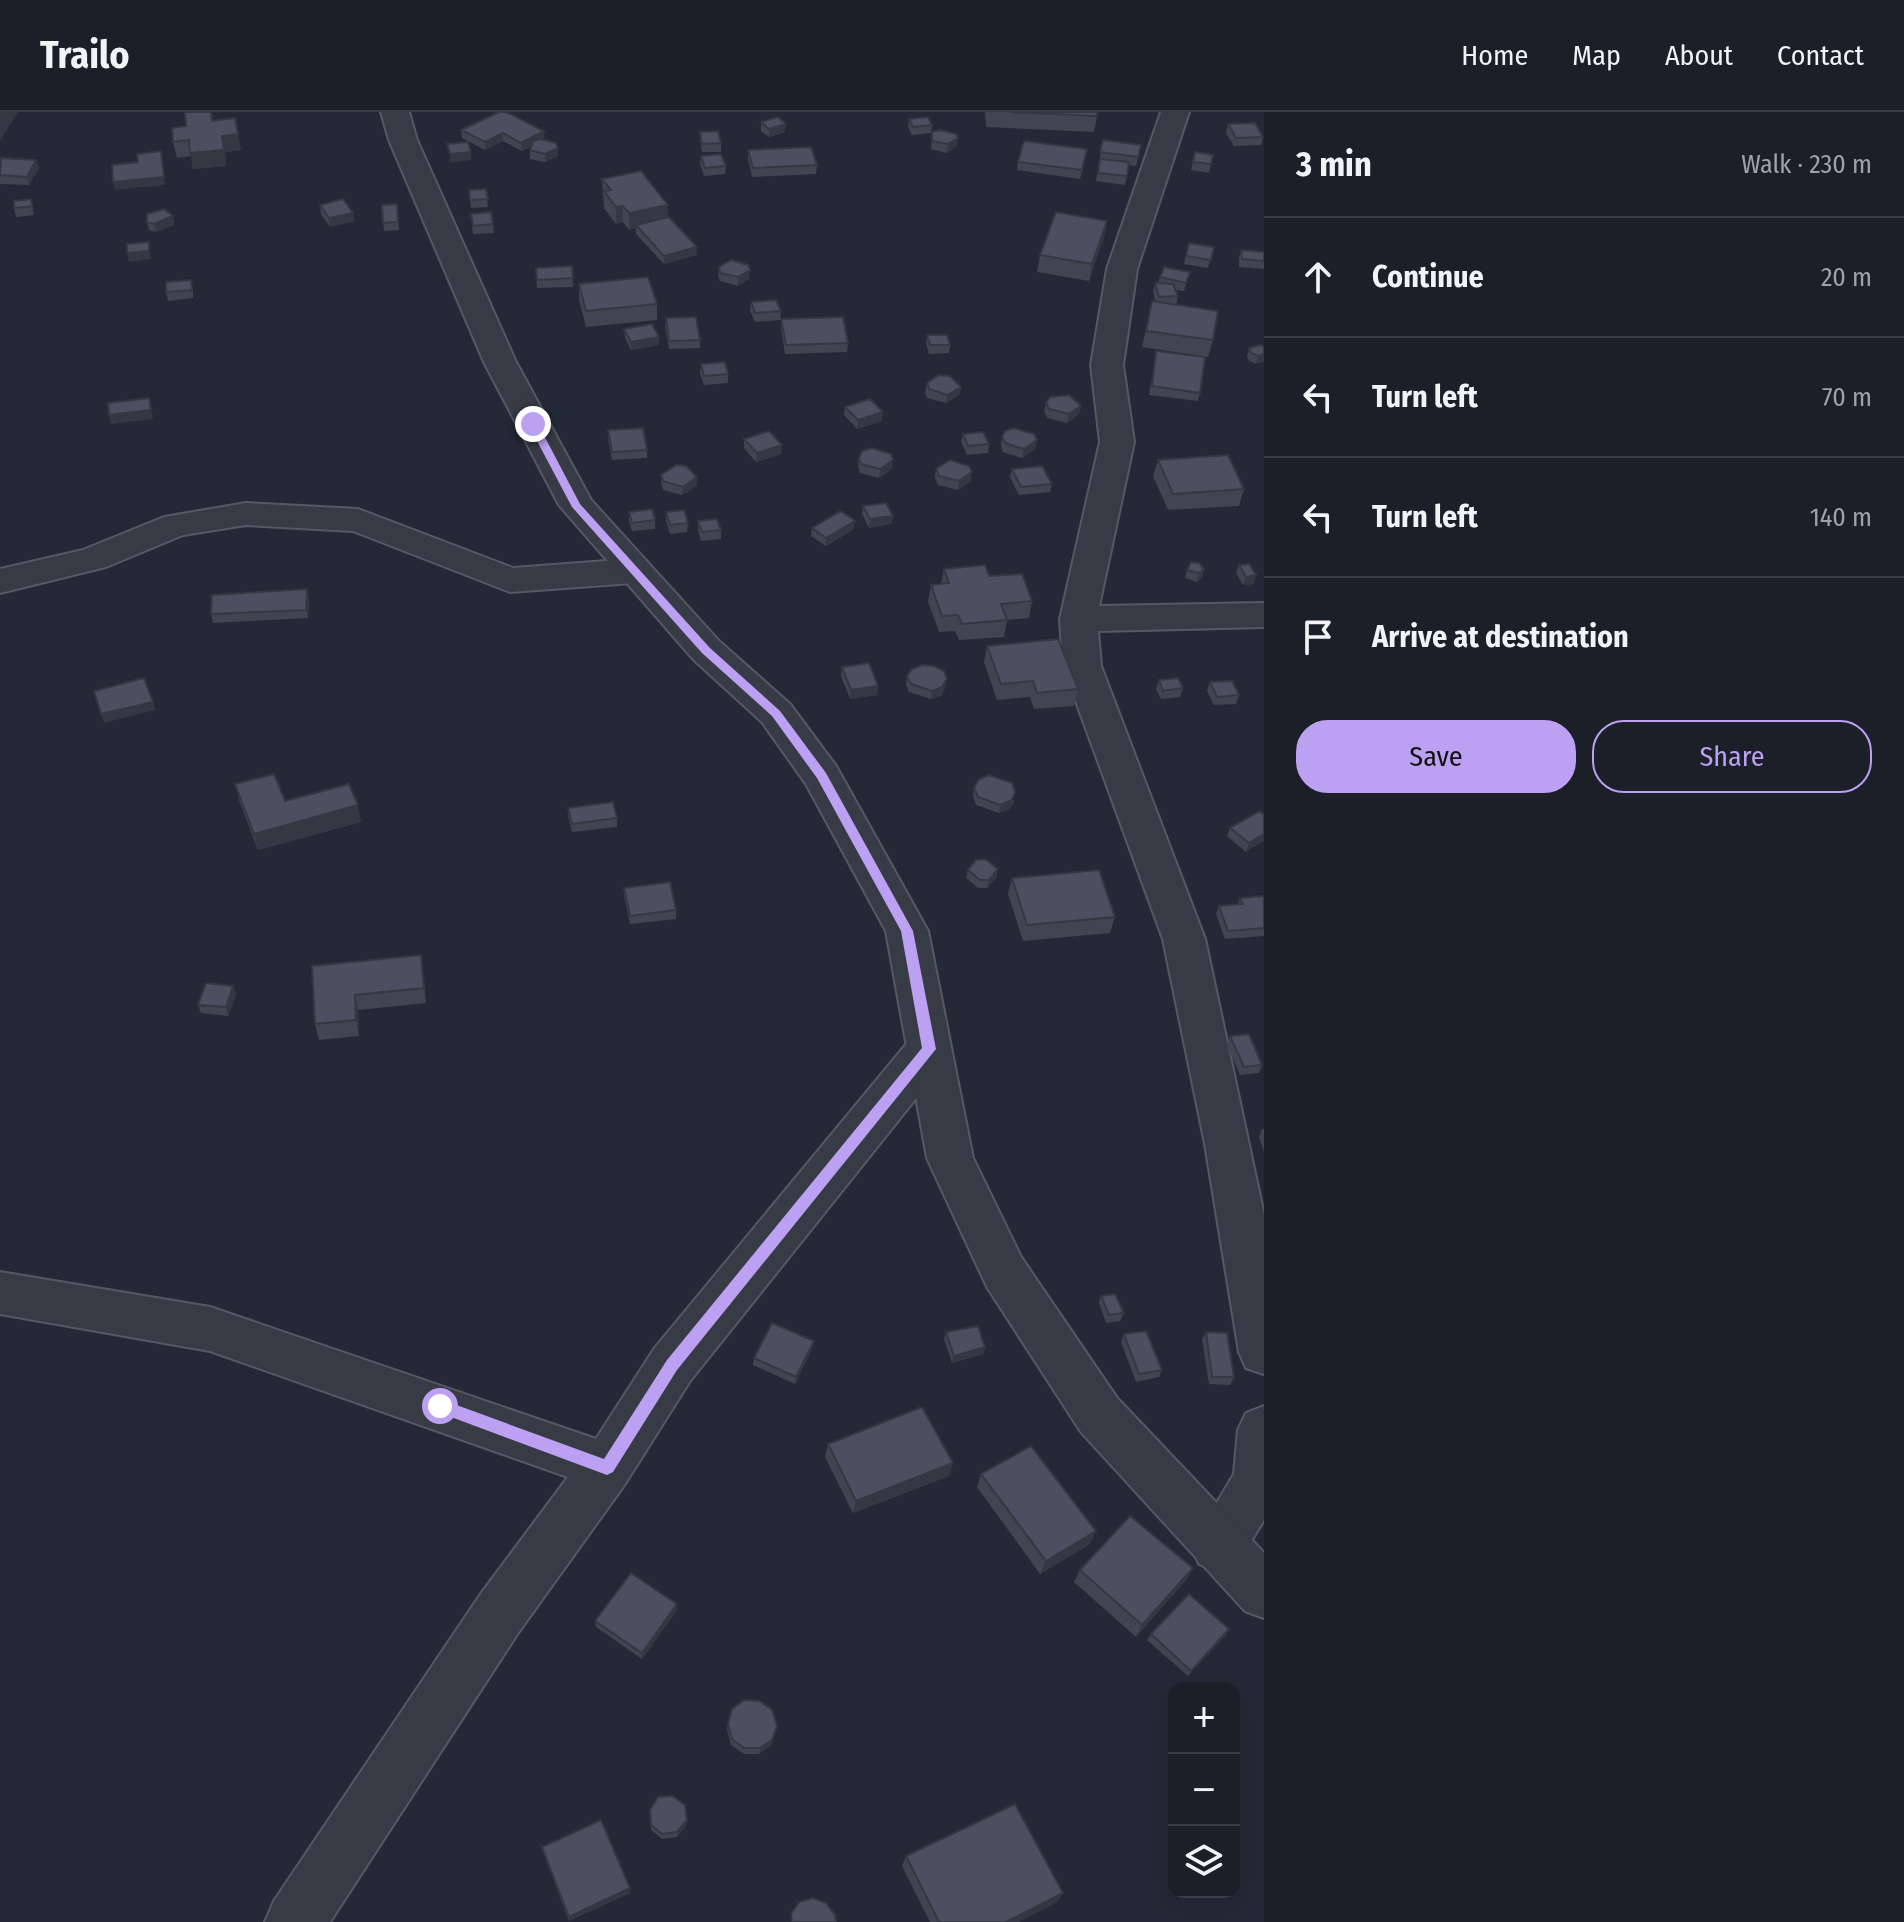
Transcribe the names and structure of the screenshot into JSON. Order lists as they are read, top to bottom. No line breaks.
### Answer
{"page":{"header":"Trailo","nav":["Home","Map","About","Contact"],"heading":["3 min","Walk · 230 m"],"list":[["Continue","20 m"],["Turn left","70 m"],["Turn left","140 m"],"Arrive at destination"],"buttons":["Save","Share"],"map_buttons":["+","−"]}}
